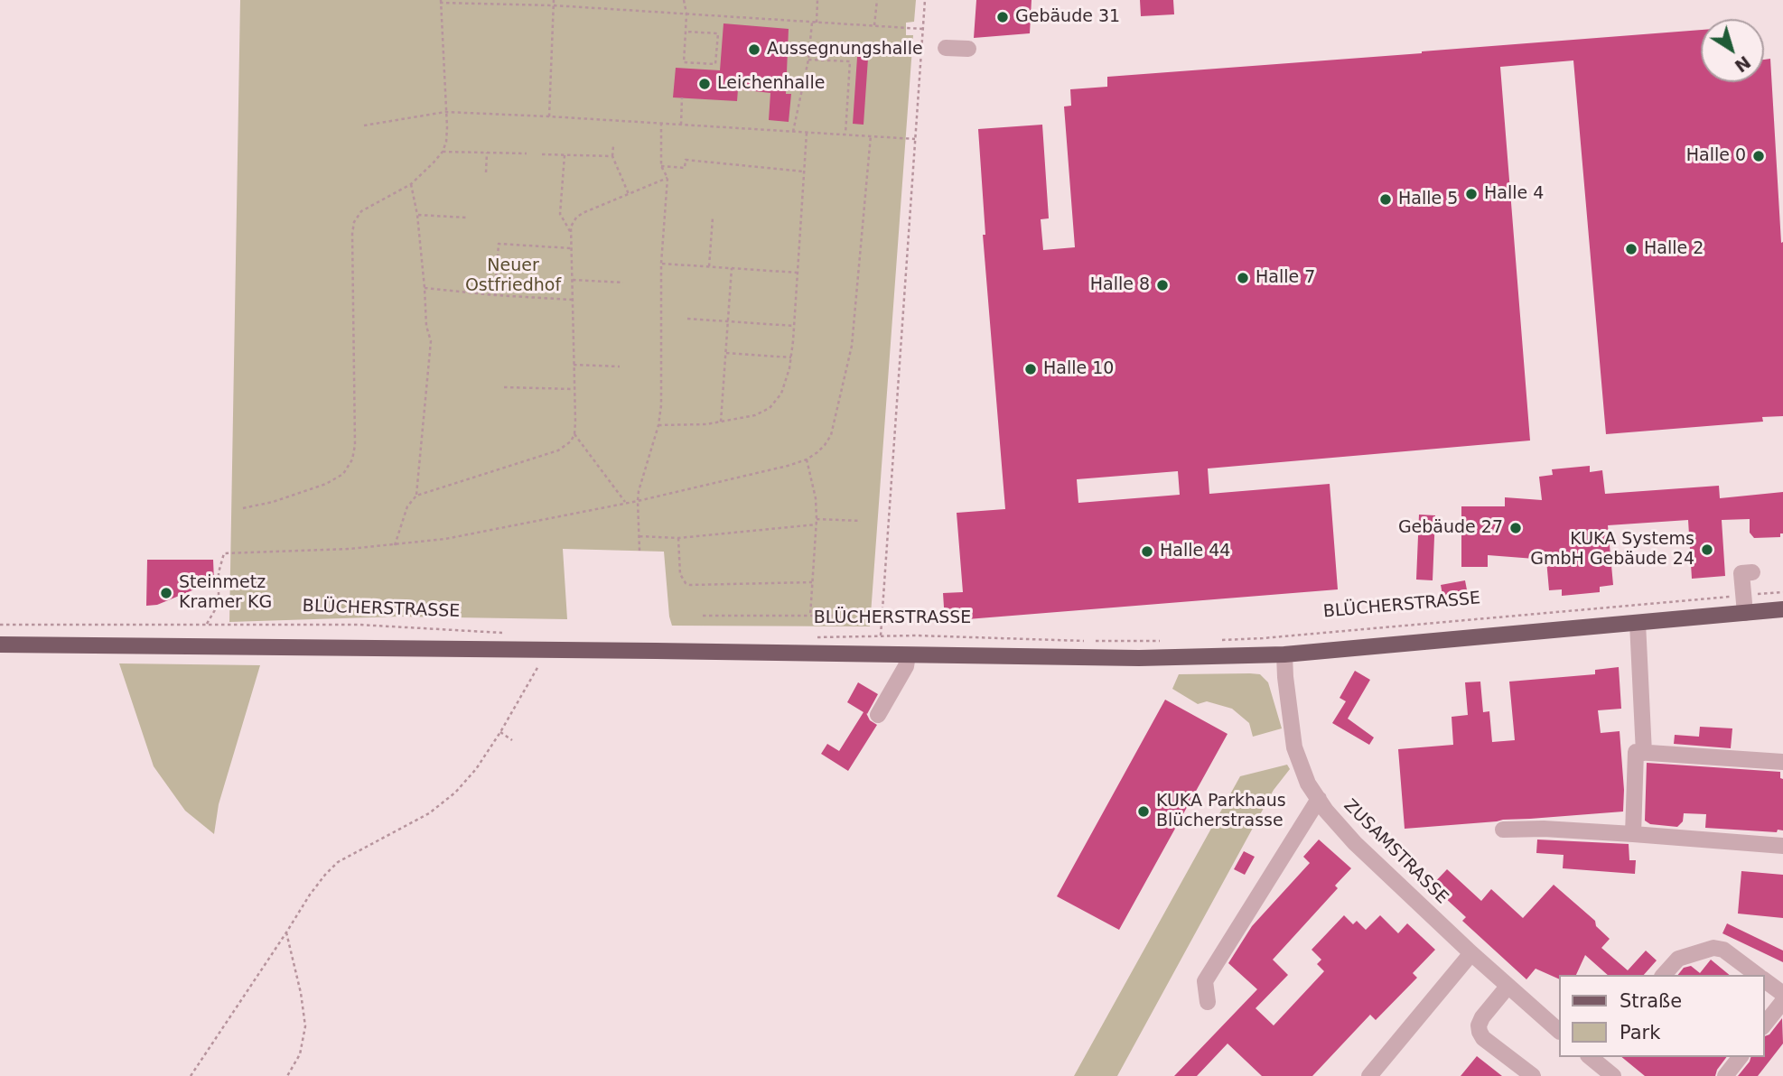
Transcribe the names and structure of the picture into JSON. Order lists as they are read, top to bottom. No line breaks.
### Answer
{"streets":{"main road":["BLÜCHERSTRASSE"],"street":["ZUSAMSTRASSE"]},"crossings":[["BLÜCHERSTRASSE","ZUSAMSTRASSE"]],"parks":["Neuer Ostfriedhof"],"places":["Gebäude 31","Aussegnungshalle","Leichenhalle","Halle 0","Halle 4","Halle 5","Halle 2","Halle 7","Halle 8","Halle 10","Gebäude 27","KUKA Systems GmbH Gebäude 24","Halle 44","Steinmetz Kramer KG","KUKA Parkhaus Blücherstrasse"],"legend":["Straße","Park"],"north":"bottom right"}
